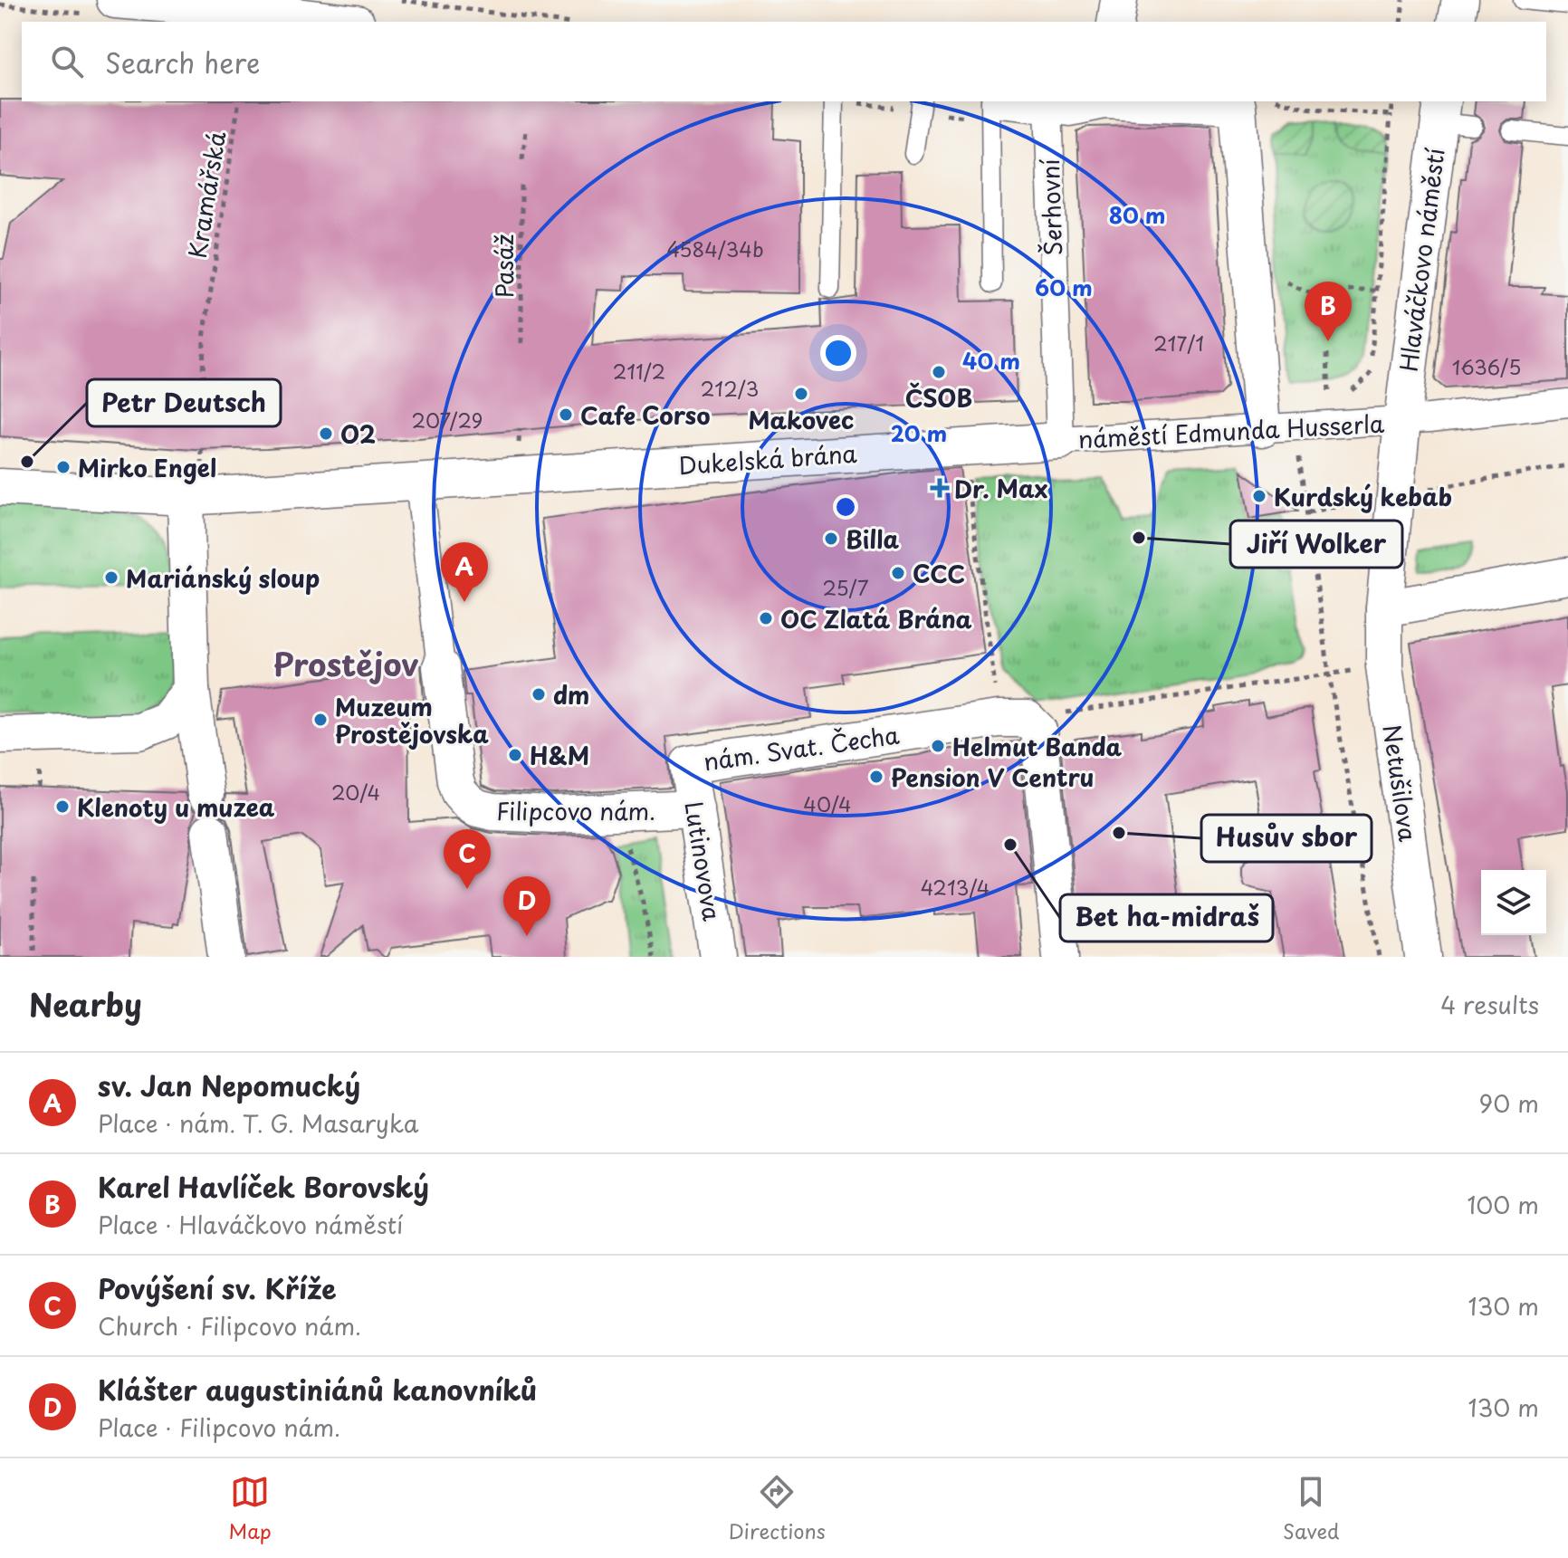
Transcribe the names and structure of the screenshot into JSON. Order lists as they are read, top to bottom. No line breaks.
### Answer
{"streets":{"street":["Šerhovní","Hlaváčkovo náměstí","náměstí Edmunda Husserla","Dukelská brána","nám. Svat. Čecha","Netušilova","Filipcovo nám.","Lutinovova"],"path":["Kramářská","Pasáž"]},"crossings":[["Šerhovní","náměstí Edmunda Husserla"],["Šerhovní","Dukelská brána"],["Hlaváčkovo náměstí","náměstí Edmunda Husserla"],["náměstí Edmunda Husserla","Dukelská brána"],["náměstí Edmunda Husserla","Netušilova"],["nám. Svat. Čecha","Lutinovova"],["Filipcovo nám.","Lutinovova"]],"districts":["Prostějov"],"places":{"other":["ČSOB","Makovec","Cafe Corso","O2","Petr Deutsch","Mirko Engel","Kurdský kebab","Jiří Wolker","Billa","CCC","Mariánský sloup","OC Zlatá Brána","dm","Muzeum Prostějovska","Helmut Banda","H&M","Pension V Centru","Klenoty u muzea","Husův sbor","Bet ha-midraš"],"health":["Dr. Max"]},"house_numbers":["4584/34b","217/1","1636/5","211/2","212/3","207/29","25/7","20/4","40/4","4213/4"],"page":{"search":"Search here","pins":["B","A","C","D"],"heading":["Nearby","4 results"],"list":[{"mark":"A","name":"sv. Jan Nepomucký","note":"Place · nám. T. G. Masaryka","value":"90 m"},{"mark":"B","name":"Karel Havlíček Borovský","note":"Place · Hlaváčkovo náměstí","value":"100 m"},{"mark":"C","name":"Povýšení sv. Kříže","note":"Church · Filipcovo nám.","value":"130 m"},{"mark":"D","name":"Klášter augustiniánů kanovníků","note":"Place · Filipcovo nám.","value":"130 m"}],"nav":["Map","Directions","Saved"]},"rings":["80 m","60 m","40 m","20 m"]}
